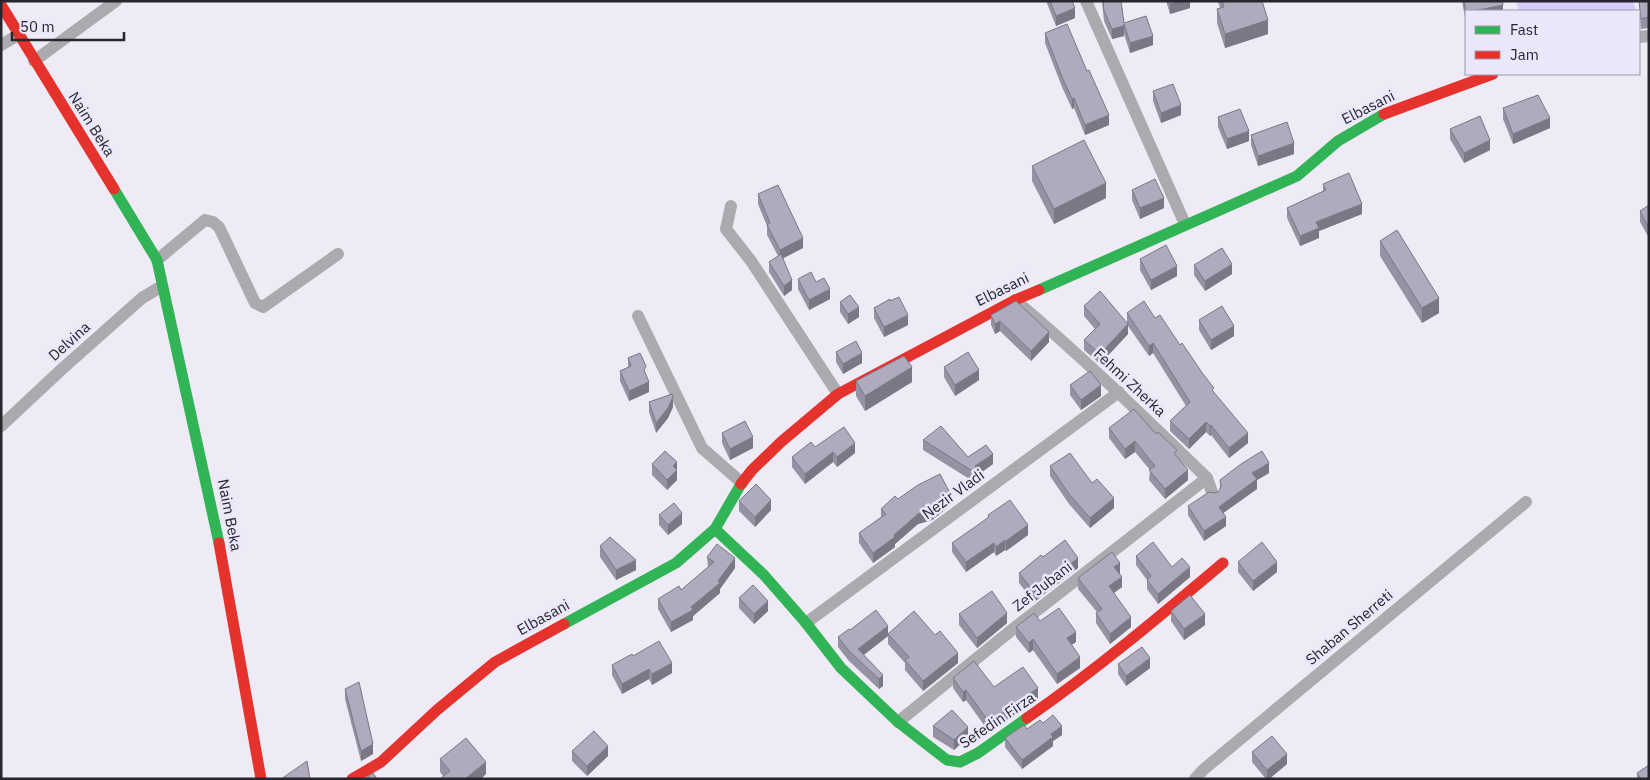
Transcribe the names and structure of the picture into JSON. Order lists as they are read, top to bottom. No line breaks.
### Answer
{"streets":{"street":["Elbasani","Naim Beka","Delvina","Fehmi Zherka","Nezir Vladi","Zef Jubani","Shaban Sherreti","Sefedin Firza"]},"crossings":[["Elbasani","Fehmi Zherka"],["Elbasani","Sefedin Firza"],["Naim Beka","Delvina"],["Fehmi Zherka","Nezir Vladi"],["Fehmi Zherka","Zef Jubani"],["Nezir Vladi","Sefedin Firza"],["Zef Jubani","Sefedin Firza"]],"legend":["Fast","Jam"],"scale_bar":"50 m"}
